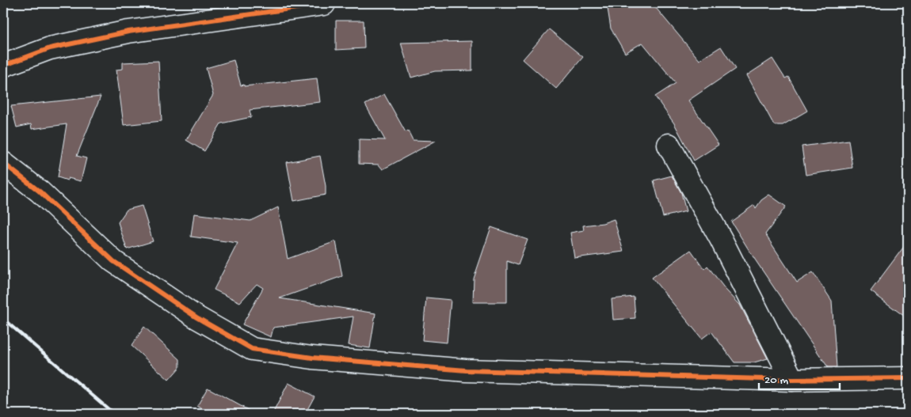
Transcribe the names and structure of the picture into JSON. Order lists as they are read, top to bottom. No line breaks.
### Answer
{"scale_bar":"20 m"}
